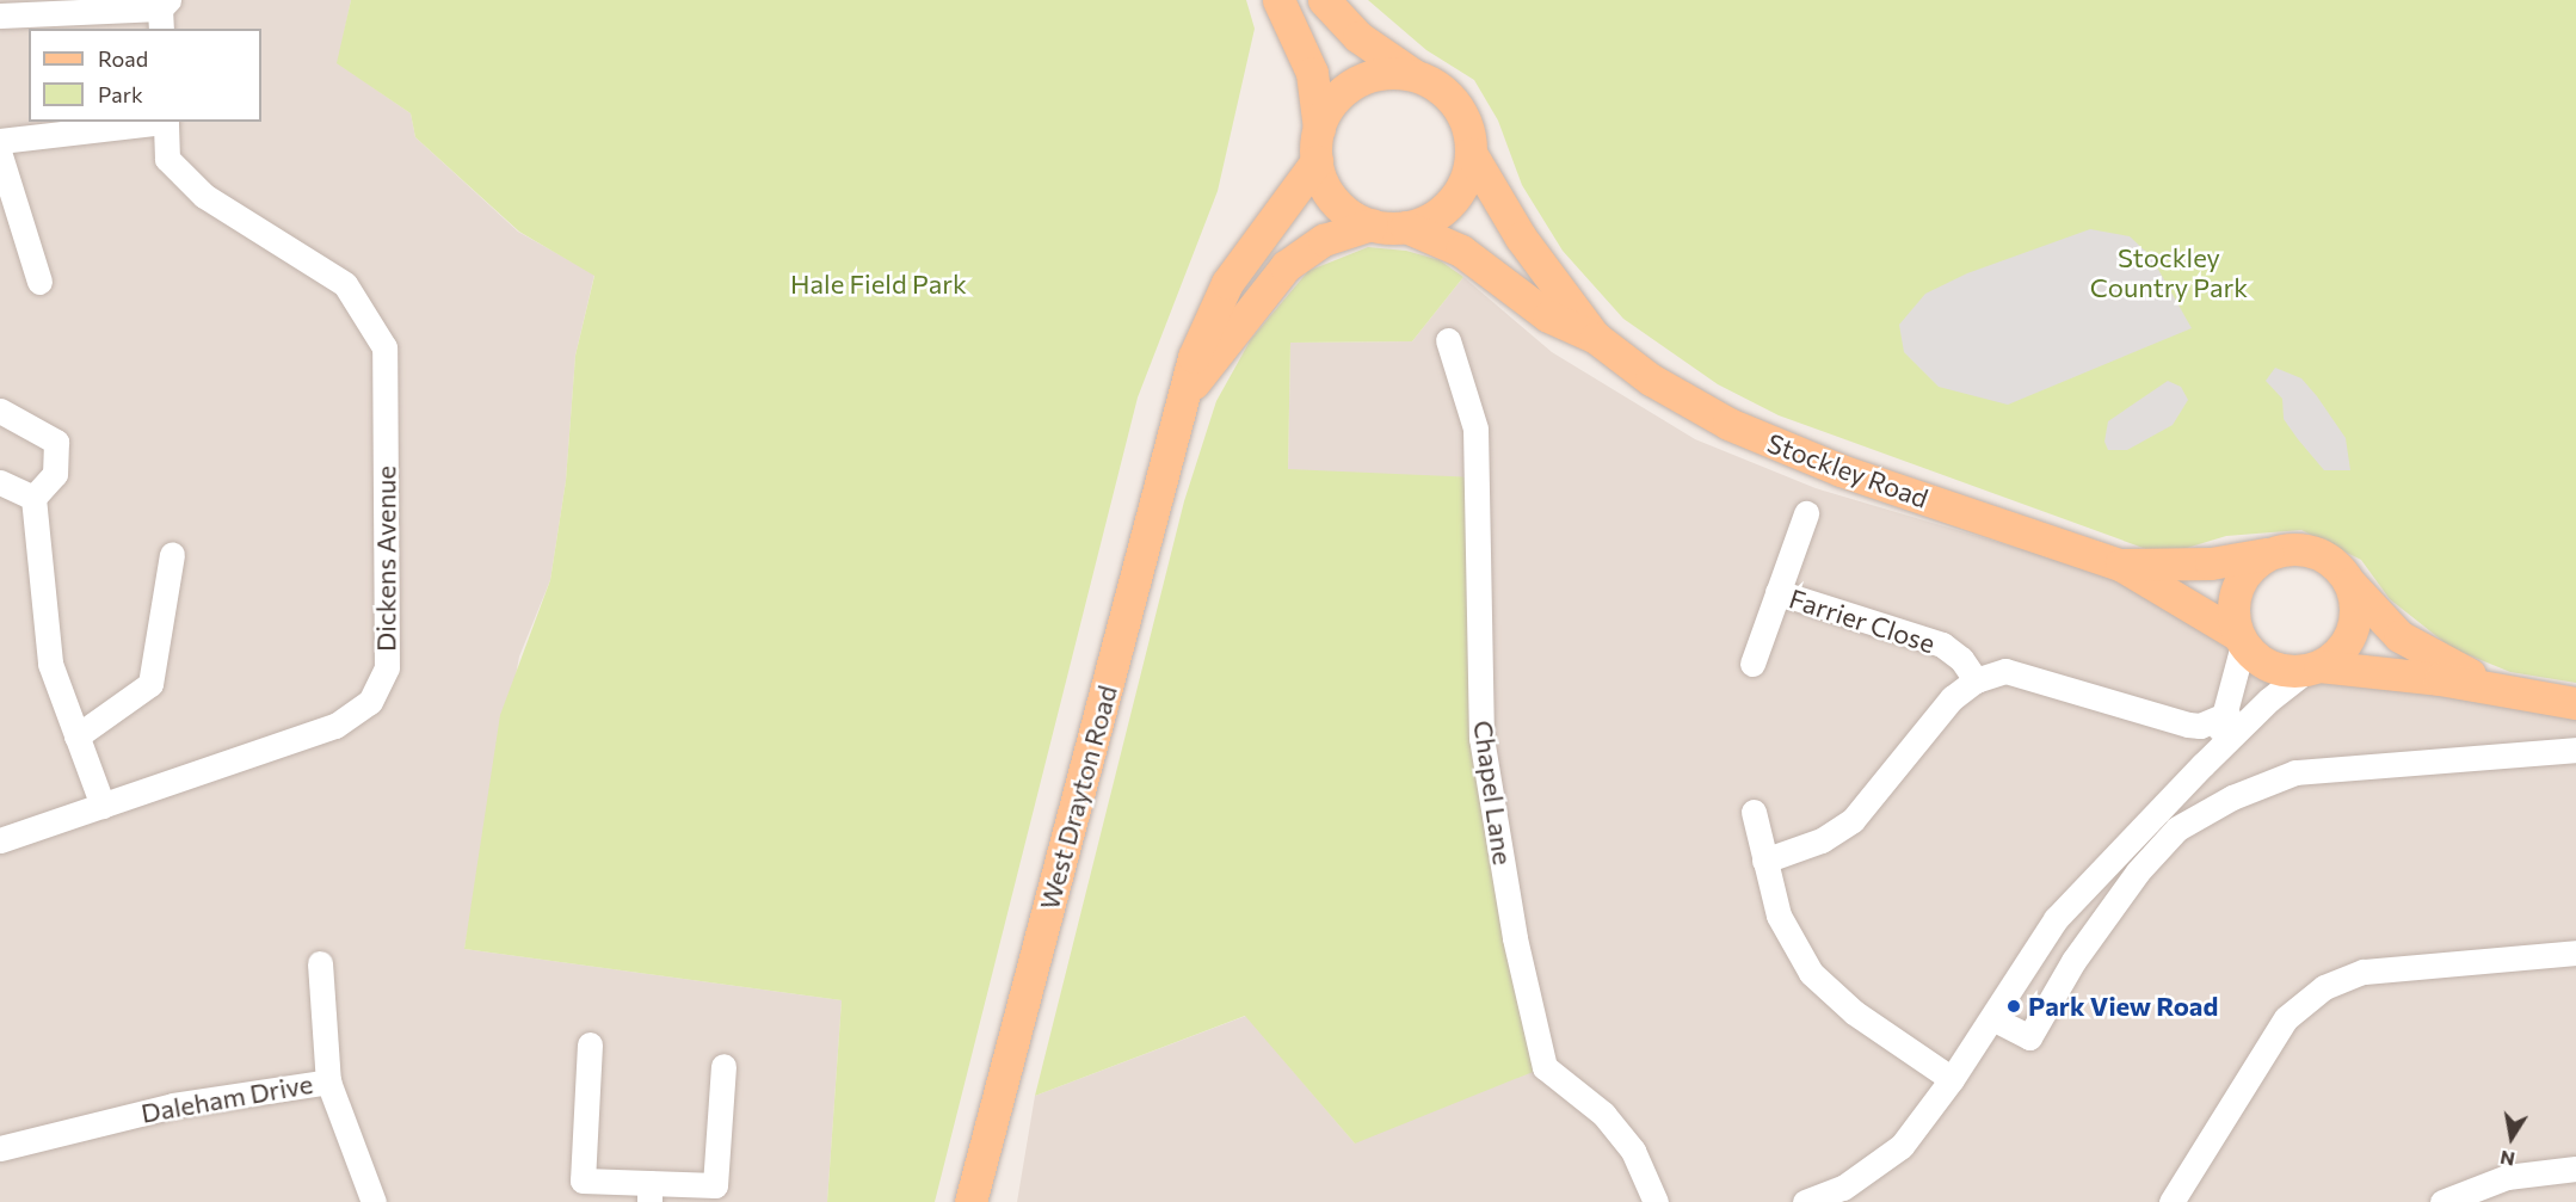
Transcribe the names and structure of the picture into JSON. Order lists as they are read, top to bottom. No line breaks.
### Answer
{"streets":{"main road":["Stockley Road","West Drayton Road"],"street":["Dickens Avenue","Farrier Close","Chapel Lane","Daleham Drive"]},"crossings":[["Stockley Road","West Drayton Road"]],"parks":["Stockley Country Park","Hale Field Park"],"places":["Park View Road"],"legend":["Road","Park"],"north":"bottom"}
